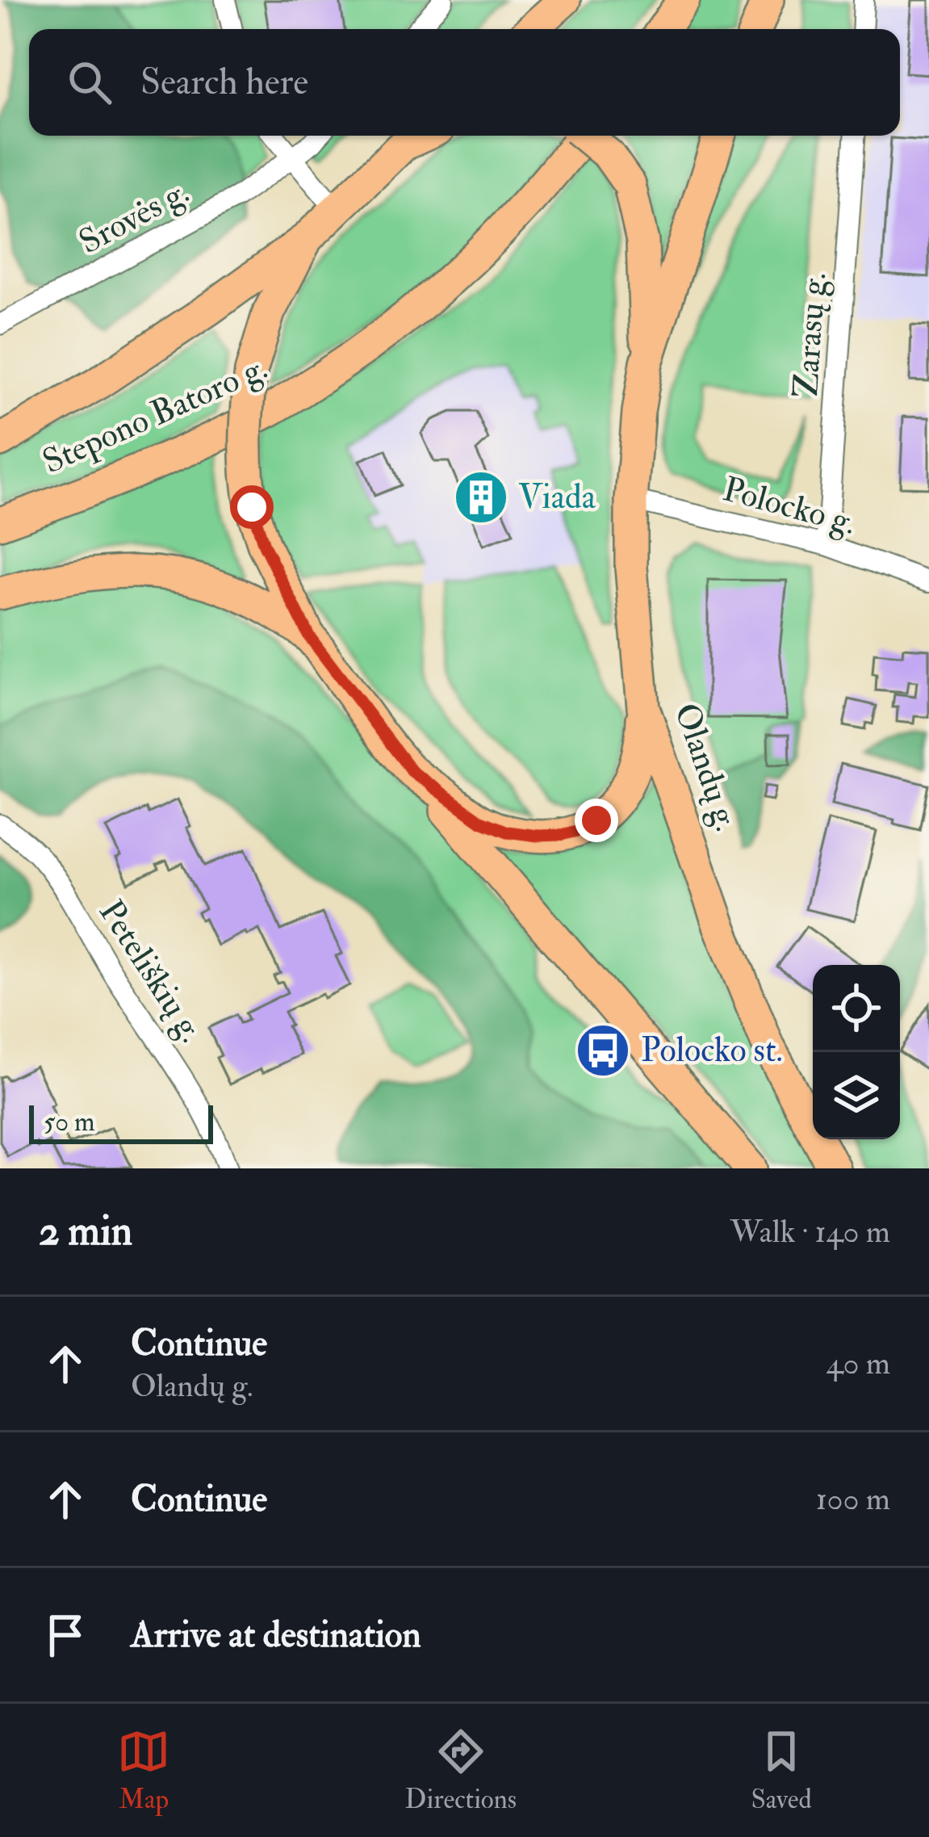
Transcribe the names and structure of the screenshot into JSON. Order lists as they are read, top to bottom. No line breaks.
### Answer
{"streets":{"main road":["Stepono Batoro g.","Olandų g."],"street":["Srovės g.","Zarasų g.","Polocko g.","Peteliškių g."]},"crossings":[["Zarasų g.","Polocko g."],["Polocko g.","Olandų g."]],"places":{"building":["Viada"],"bus stop":["Polocko st."]},"scale_bar":"50 m","page":{"search":"Search here","scale":"50 m","heading":["2 min","Walk · 140 m"],"list":[["Continue","Olandų g.","40 m"],["Continue","100 m"],"Arrive at destination"],"nav":["Map","Directions","Saved"]}}
